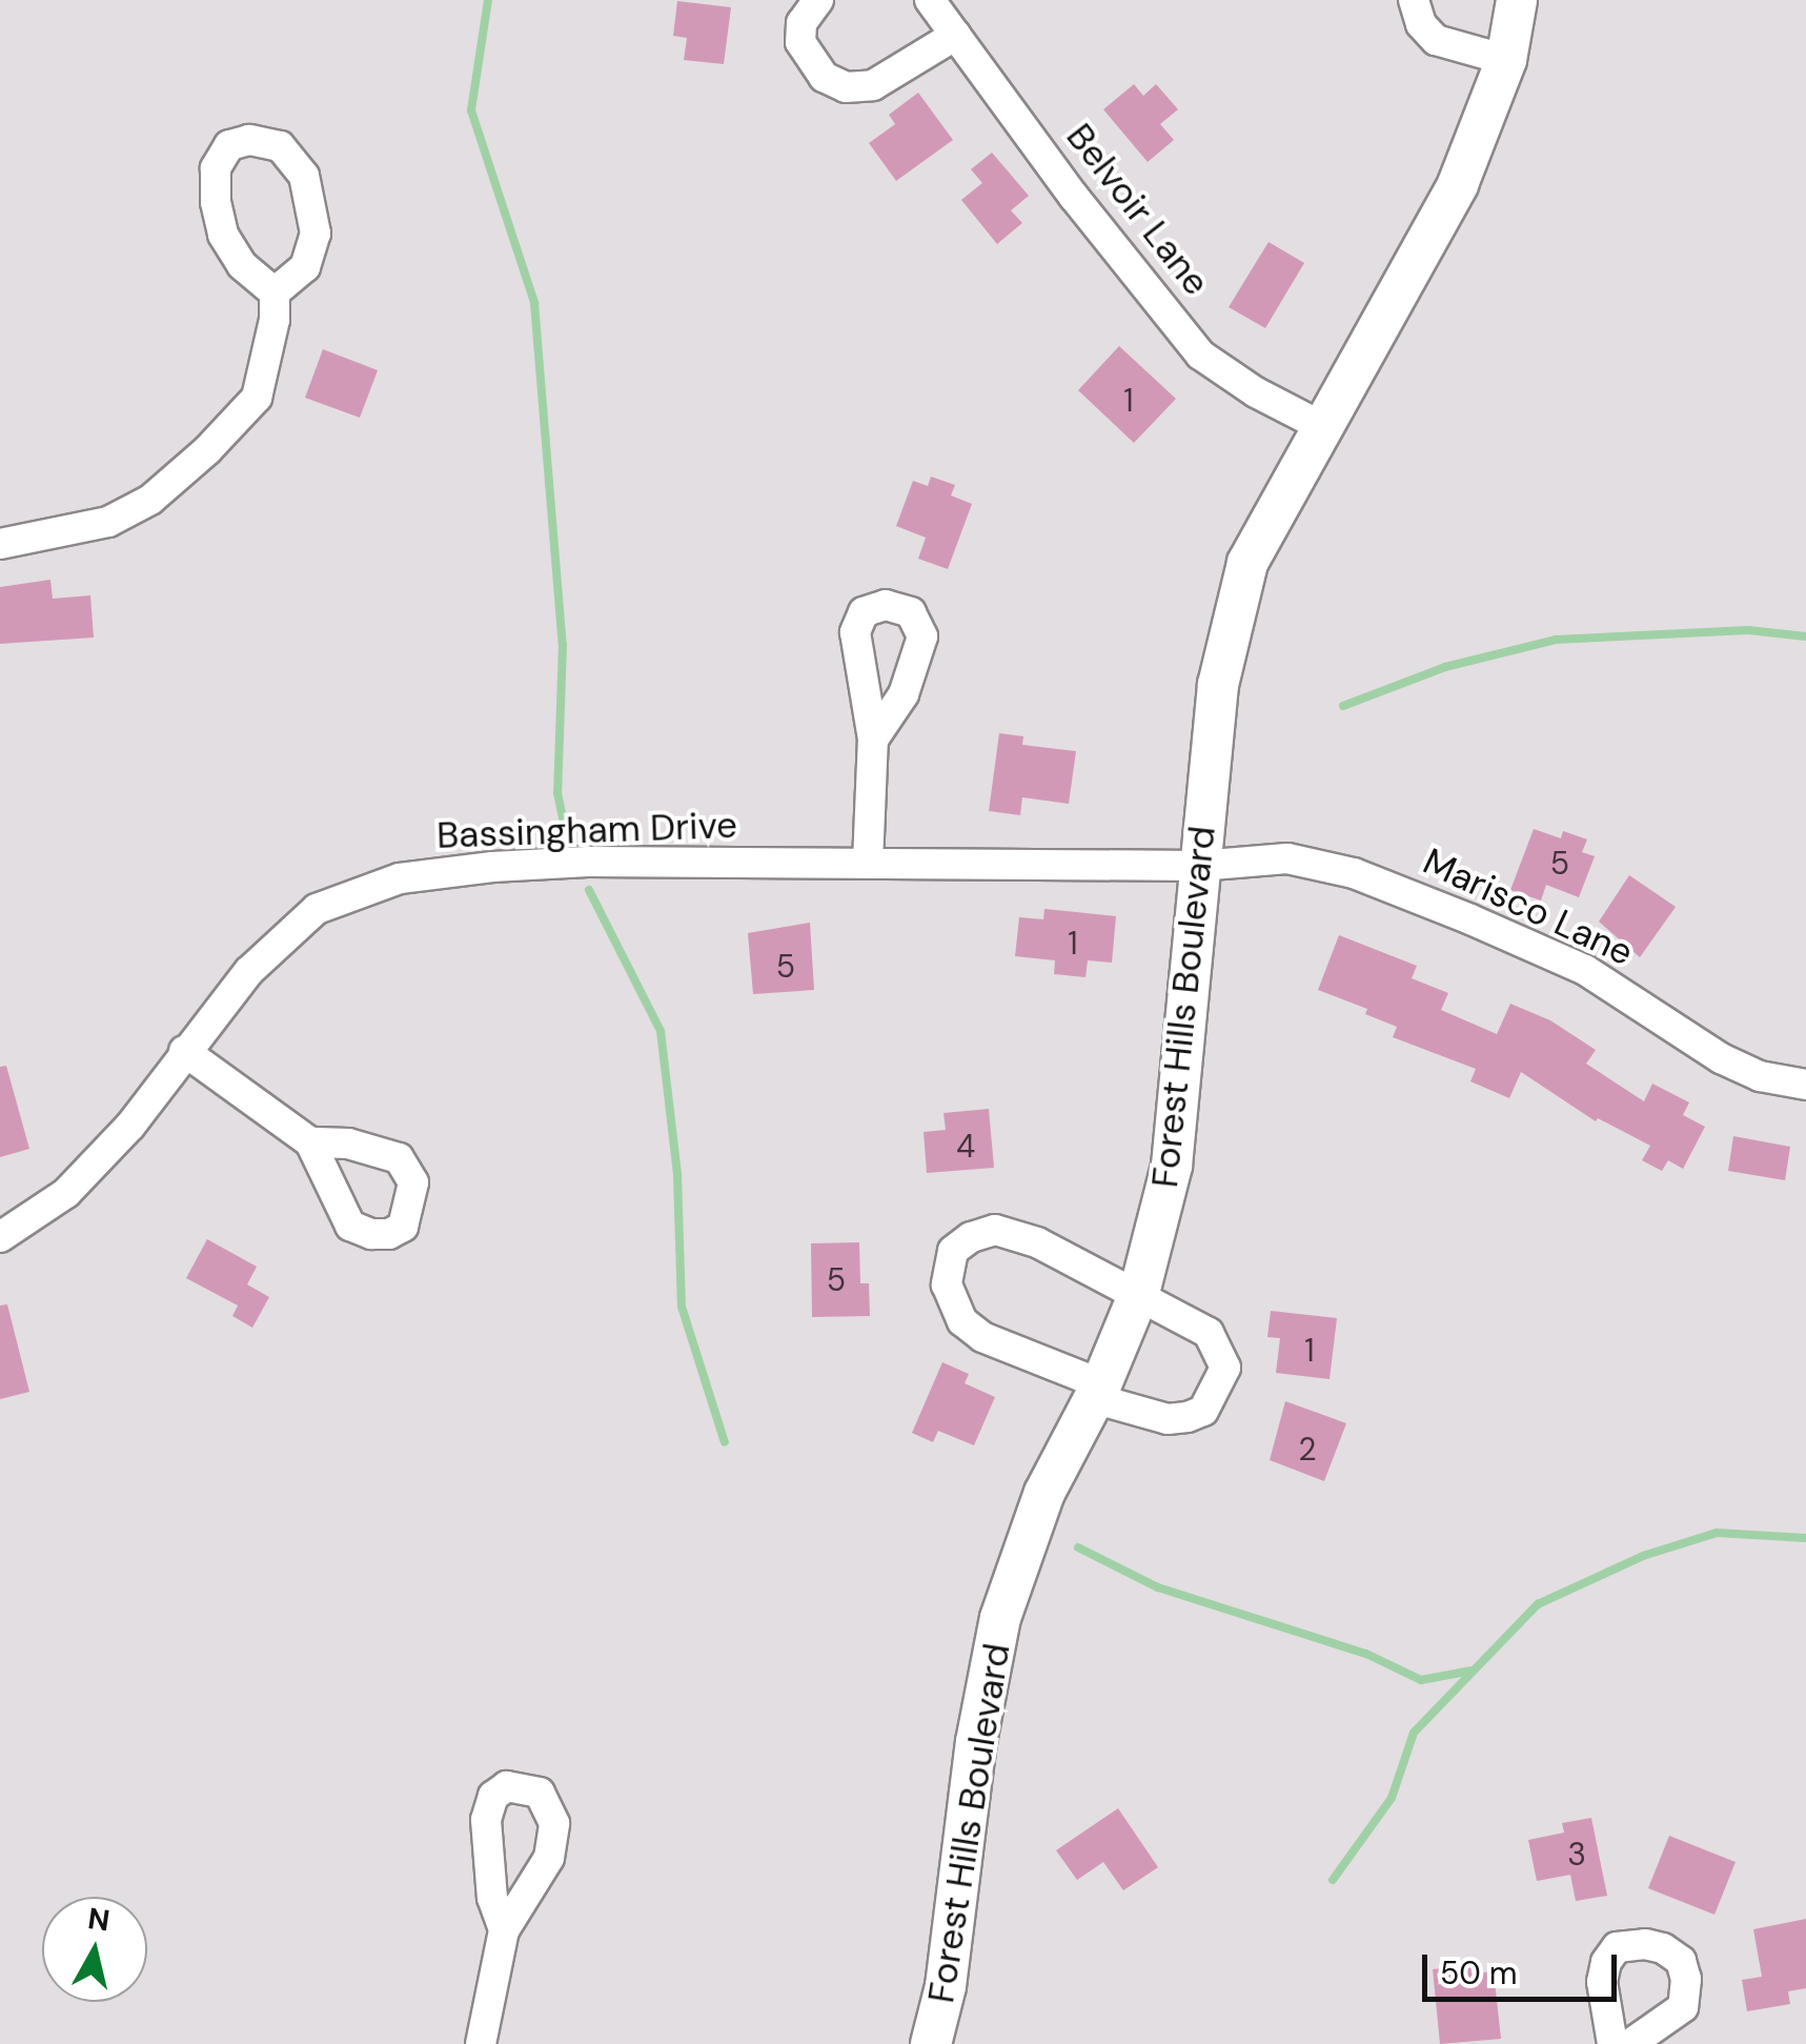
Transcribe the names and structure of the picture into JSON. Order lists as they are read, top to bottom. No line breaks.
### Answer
{"streets":{"main road":["Forest Hills Boulevard"],"street":["Belvoir Lane","Bassingham Drive","Marisco Lane"]},"crossings":[["Belvoir Lane","Forest Hills Boulevard"],["Bassingham Drive","Marisco Lane"],["Bassingham Drive","Forest Hills Boulevard"],["Marisco Lane","Forest Hills Boulevard"]],"house_numbers":["1","5","1","5","4","5","1","2","3"],"scale_bar":"50 m","north":"top"}
